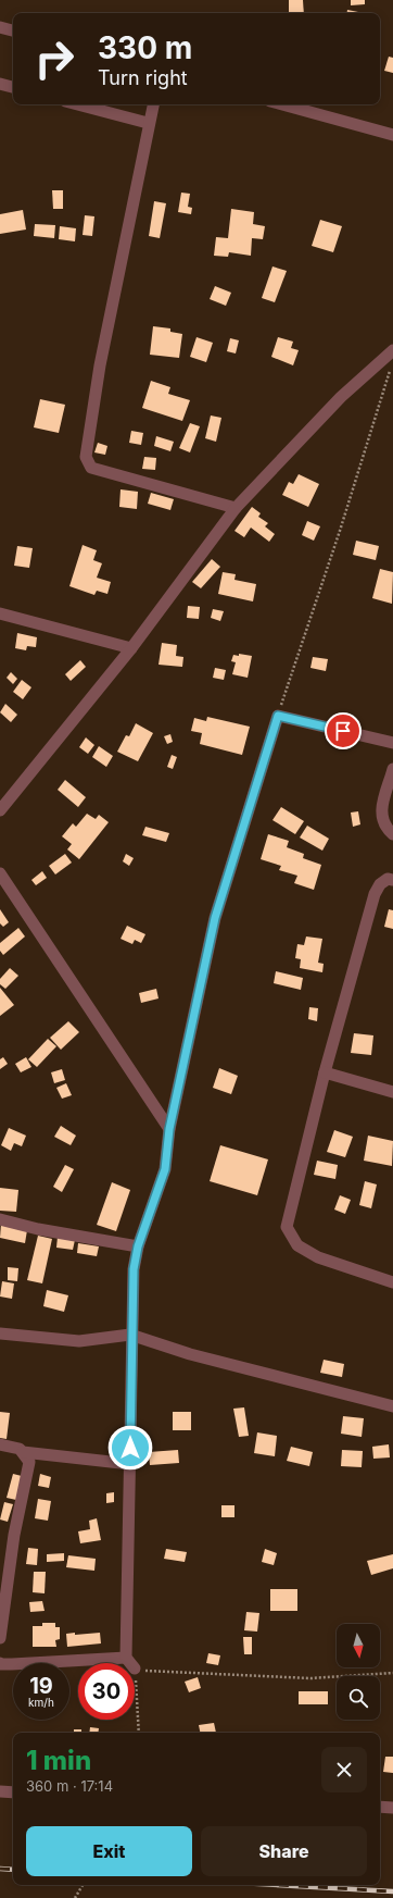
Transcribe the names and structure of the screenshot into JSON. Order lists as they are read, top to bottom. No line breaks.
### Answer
{"north":"bottom","page":{"turn":["330 m","Turn right"],"speed":"19 km/h","limit":"30","heading":["1 min","360 m · 17:14"],"buttons":["Exit","Share"]}}
